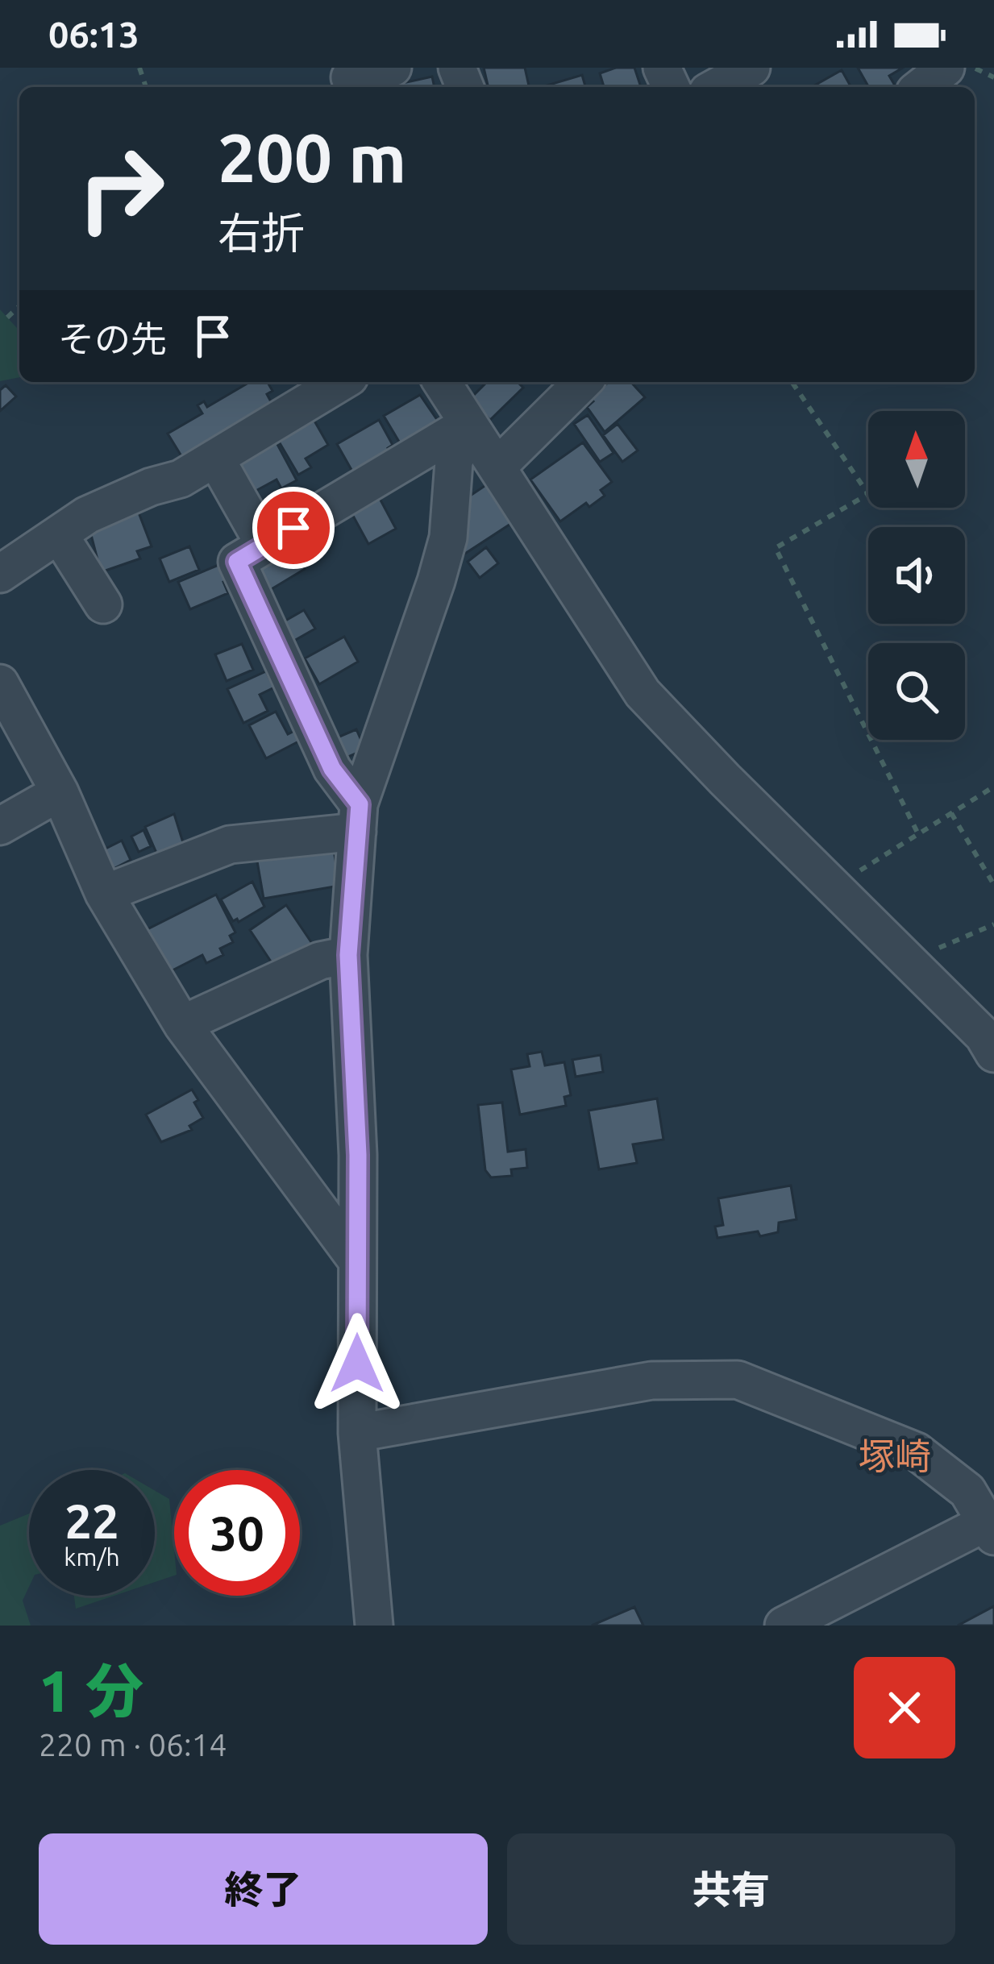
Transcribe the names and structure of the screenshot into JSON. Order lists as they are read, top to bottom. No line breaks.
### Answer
{"districts":["塚崎"],"north":"top","page":{"status":"06:13","turn":["200 m","右折"],"then":"その先","speed":"22 km/h","limit":"30","heading":["1 分","220 m · 06:14"],"buttons":["終了","共有"]}}
